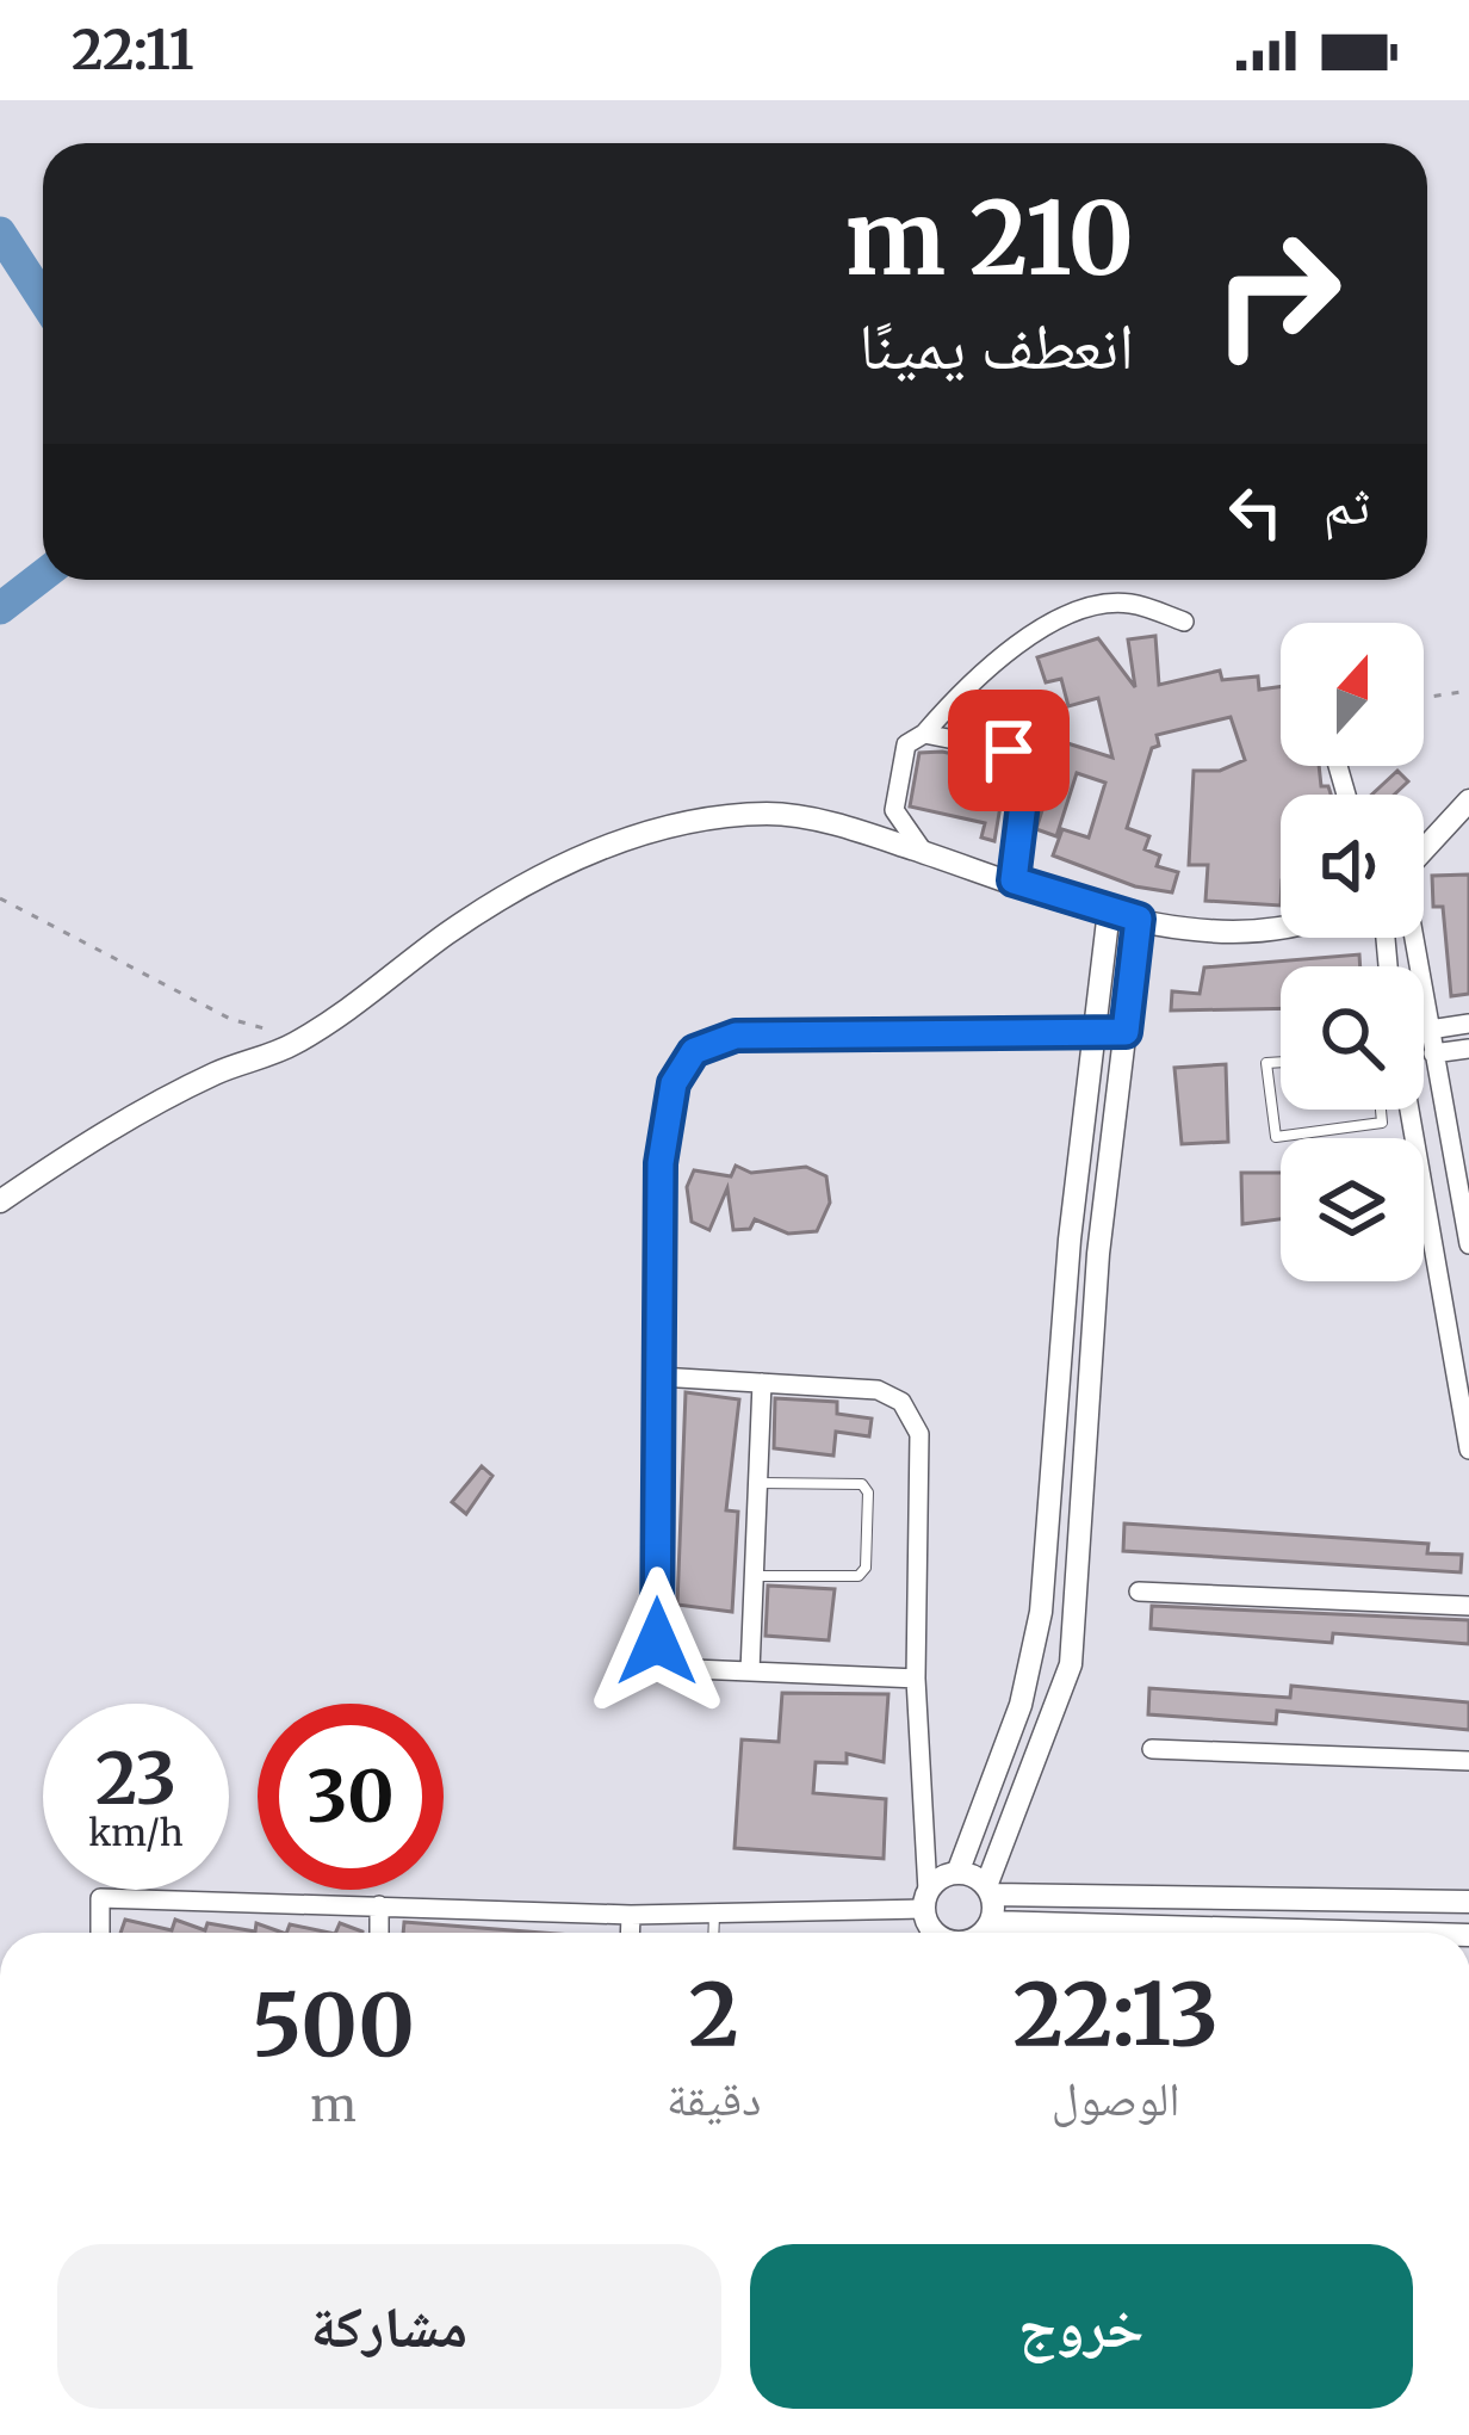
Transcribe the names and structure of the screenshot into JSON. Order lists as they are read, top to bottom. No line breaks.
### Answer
{"north":"top","page":{"status":"22:11","turn":["210 m","انعطف يمينًا"],"then":"ثم","speed":"23 km/h","limit":"30","eta":["22:13","الوصول","2","دقيقة","500","m"],"buttons":["خروج","مشاركة"]}}
